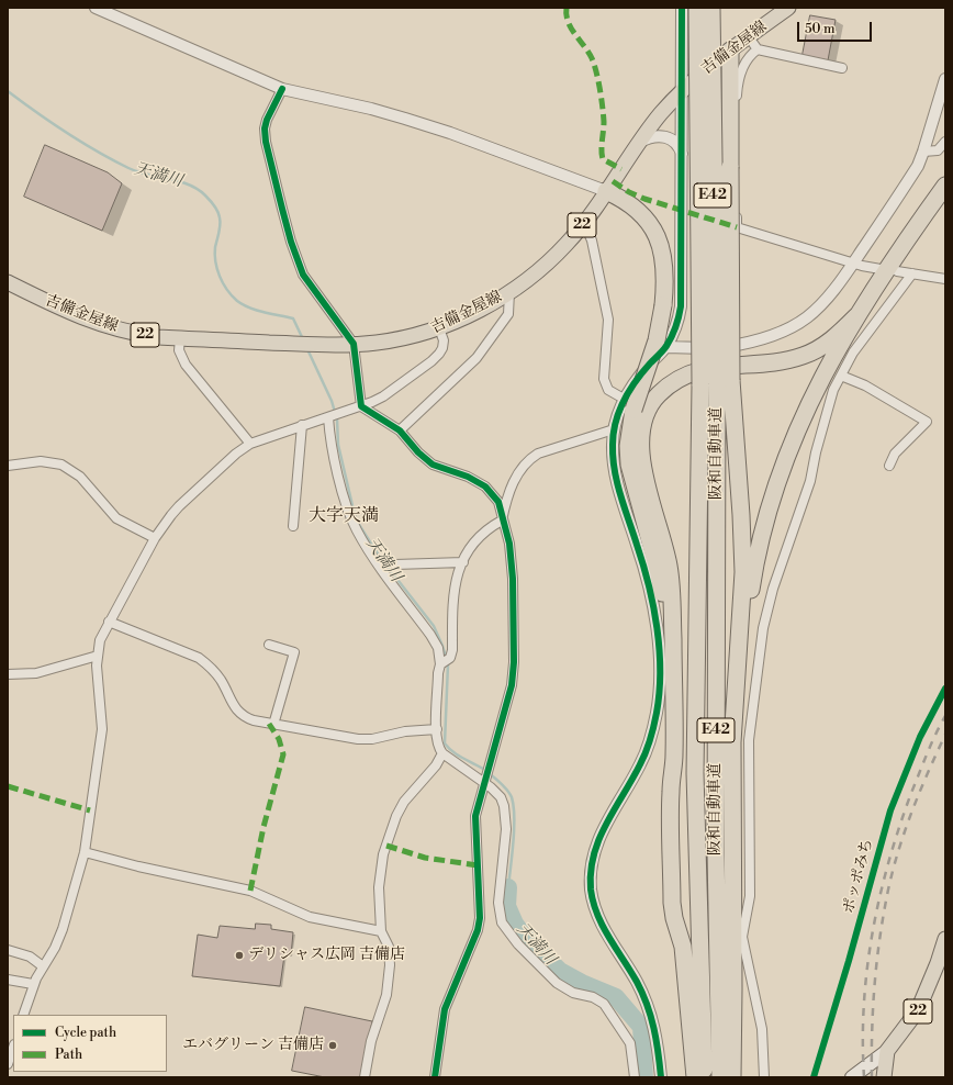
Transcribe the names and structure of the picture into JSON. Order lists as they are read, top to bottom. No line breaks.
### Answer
{"streets":{"highway":["E42","阪和自動車道"],"main road":["吉備金屋線","22"],"cycle path":["ポッポみち"]},"crossings":[["E42","阪和自動車道"]],"districts":["大字天満"],"water":["天満川"],"places":["デリシャス広岡 吉備店","エバグリーン 吉備店"],"legend":["Cycle path","Path"],"scale_bar":"50 m"}
